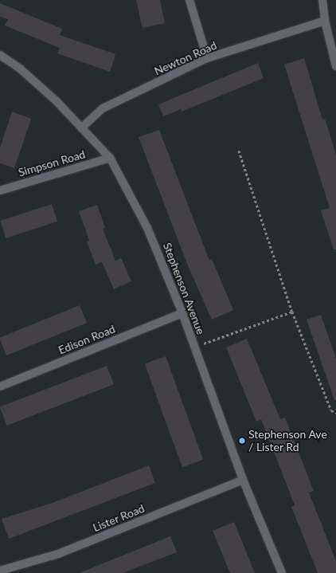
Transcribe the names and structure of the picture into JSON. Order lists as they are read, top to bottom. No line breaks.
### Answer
{"streets":{"street":["Newton Road","Simpson Road","Stephenson Avenue","Edison Road","Lister Road"]},"crossings":[["Newton Road","Stephenson Avenue"],["Simpson Road","Stephenson Avenue"],["Stephenson Avenue","Edison Road"],["Stephenson Avenue","Lister Road"]],"places":["Stephenson Ave / Lister Rd"]}
